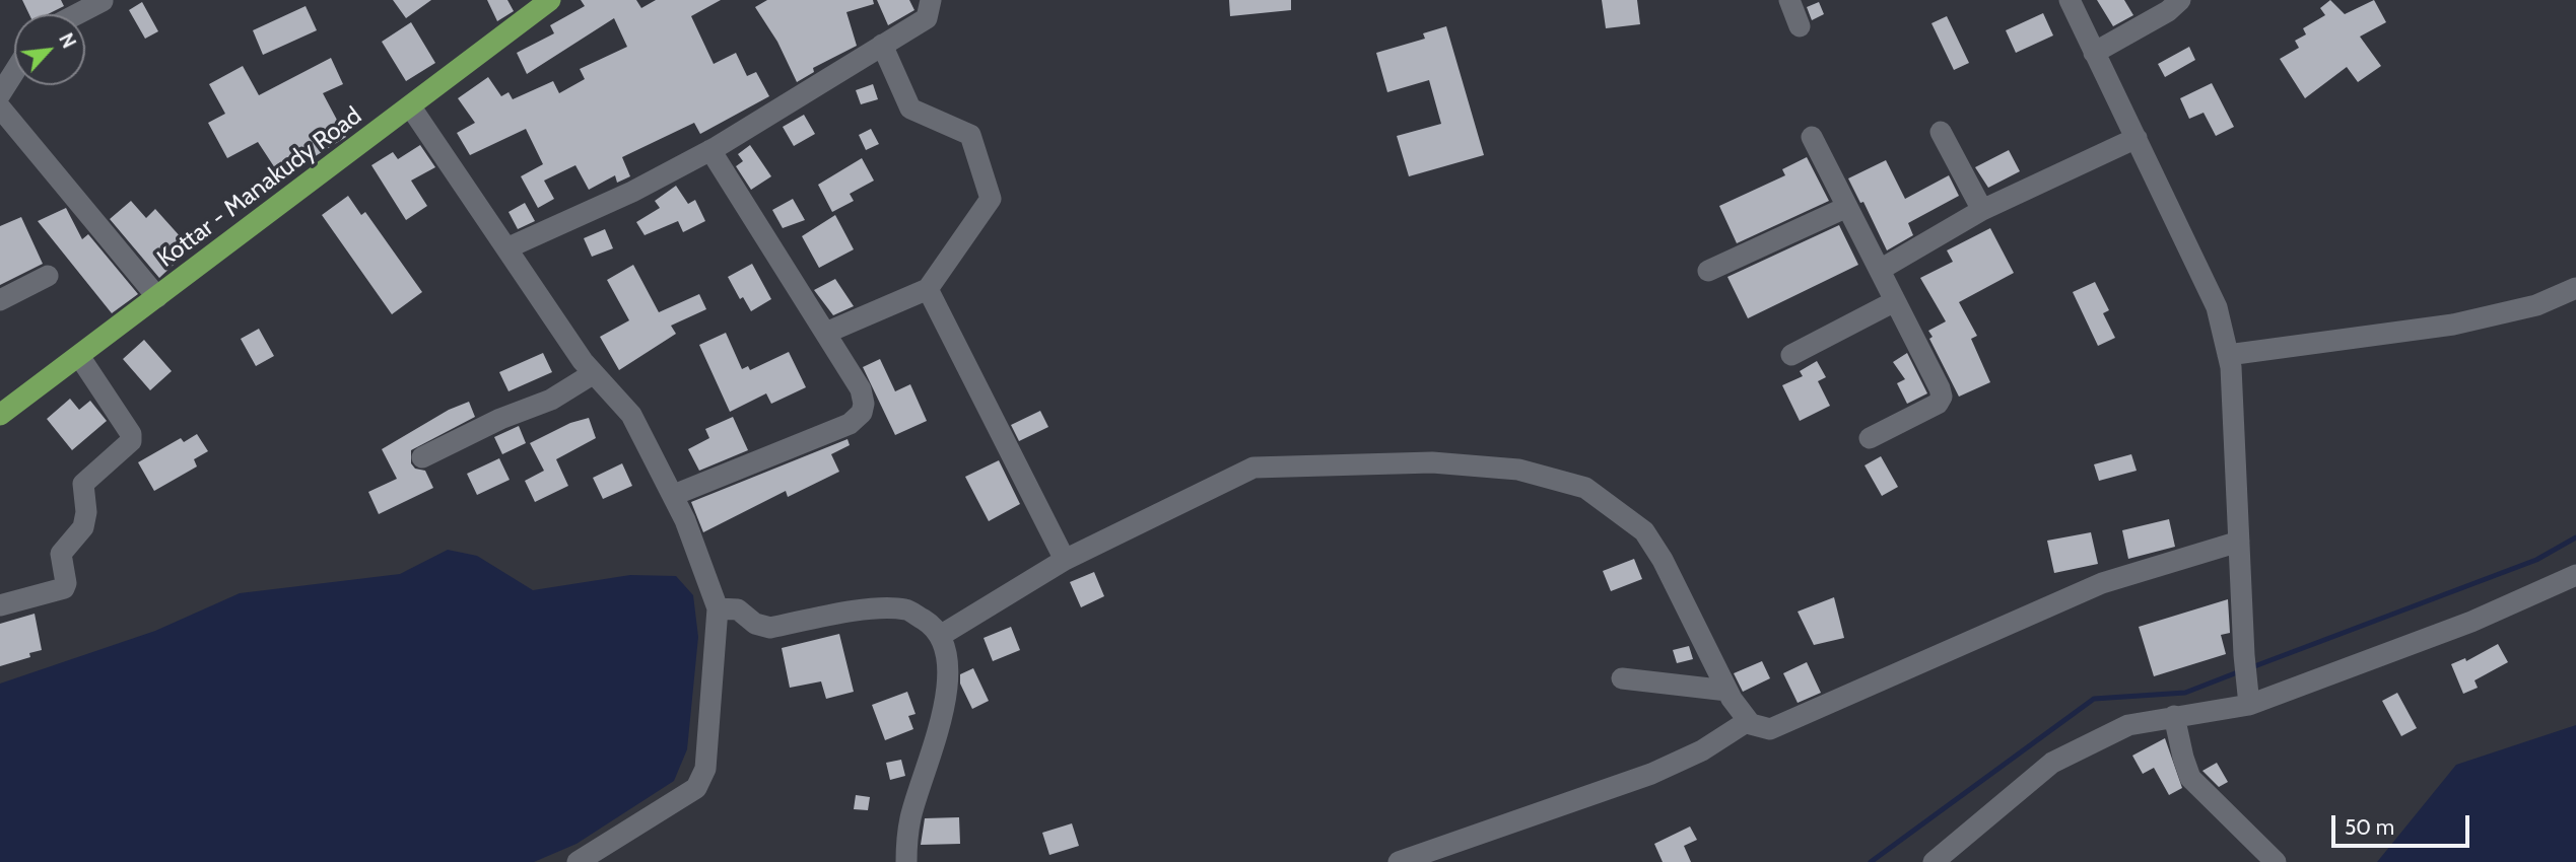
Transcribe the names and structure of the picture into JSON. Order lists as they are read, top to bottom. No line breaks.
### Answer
{"streets":{"main road":["Kottar - Manakudy Road"]},"scale_bar":"50 m","north":"top right"}
